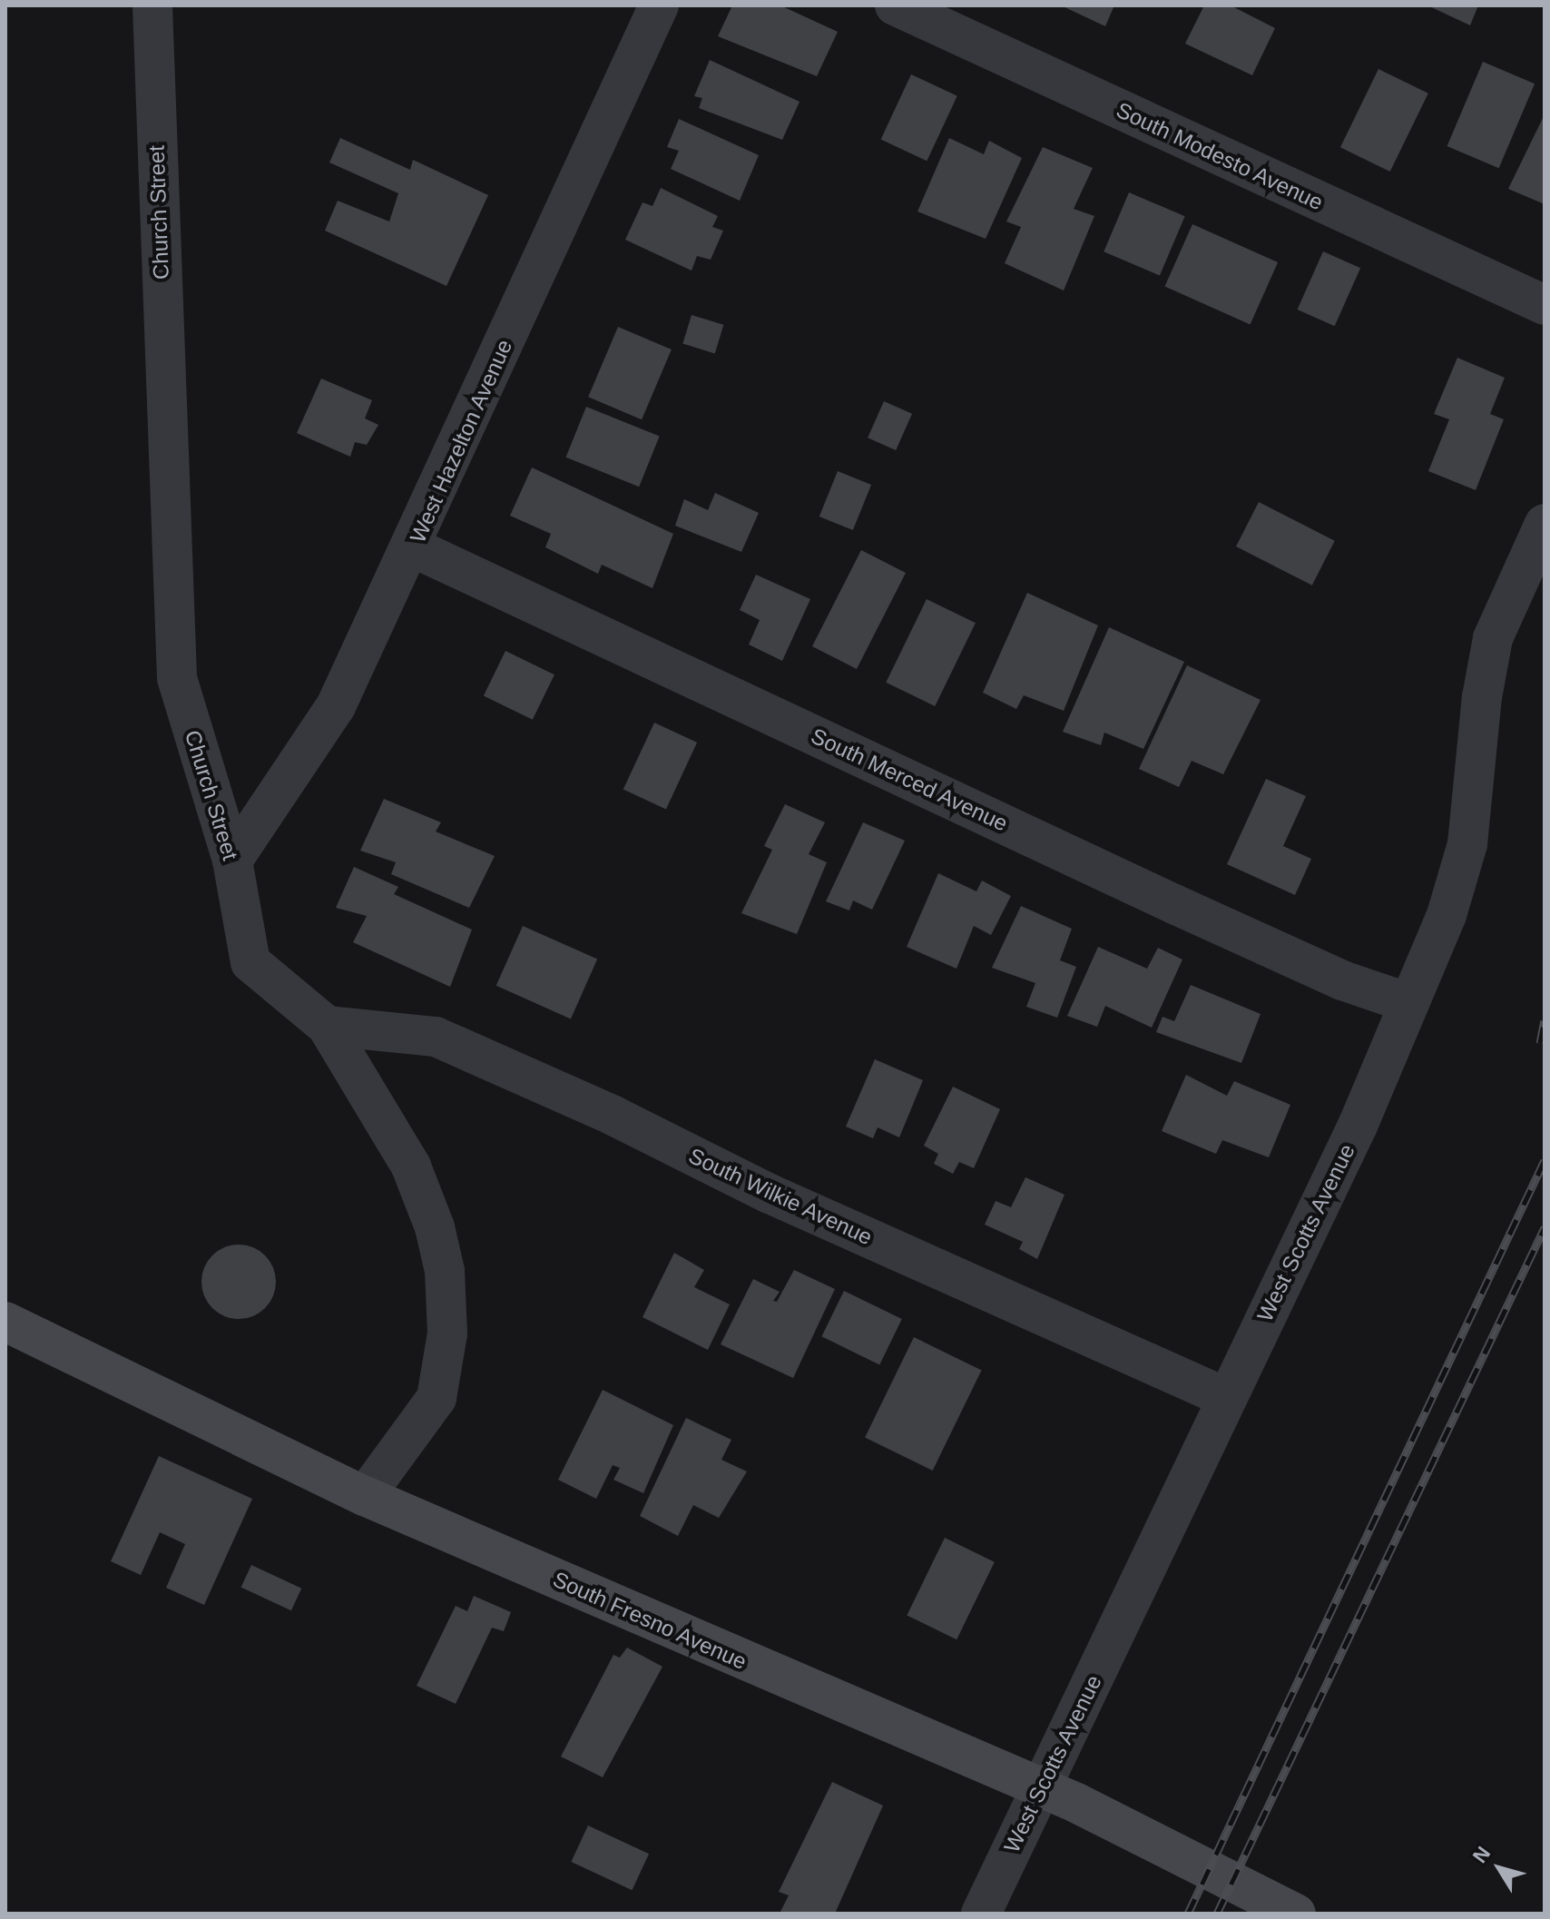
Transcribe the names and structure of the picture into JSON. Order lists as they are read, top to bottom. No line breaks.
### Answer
{"streets":{"street":["South Modesto Avenue","Church Street","West Hazelton Avenue","South Merced Avenue","South Wilkie Avenue","West Scotts Avenue","South Fresno Avenue"]},"crossings":[["Church Street","West Hazelton Avenue"],["Church Street","South Wilkie Avenue"],["Church Street","South Fresno Avenue"],["West Hazelton Avenue","South Merced Avenue"],["South Merced Avenue","West Scotts Avenue"],["South Wilkie Avenue","West Scotts Avenue"],["West Scotts Avenue","South Fresno Avenue"]],"north":"top left"}
